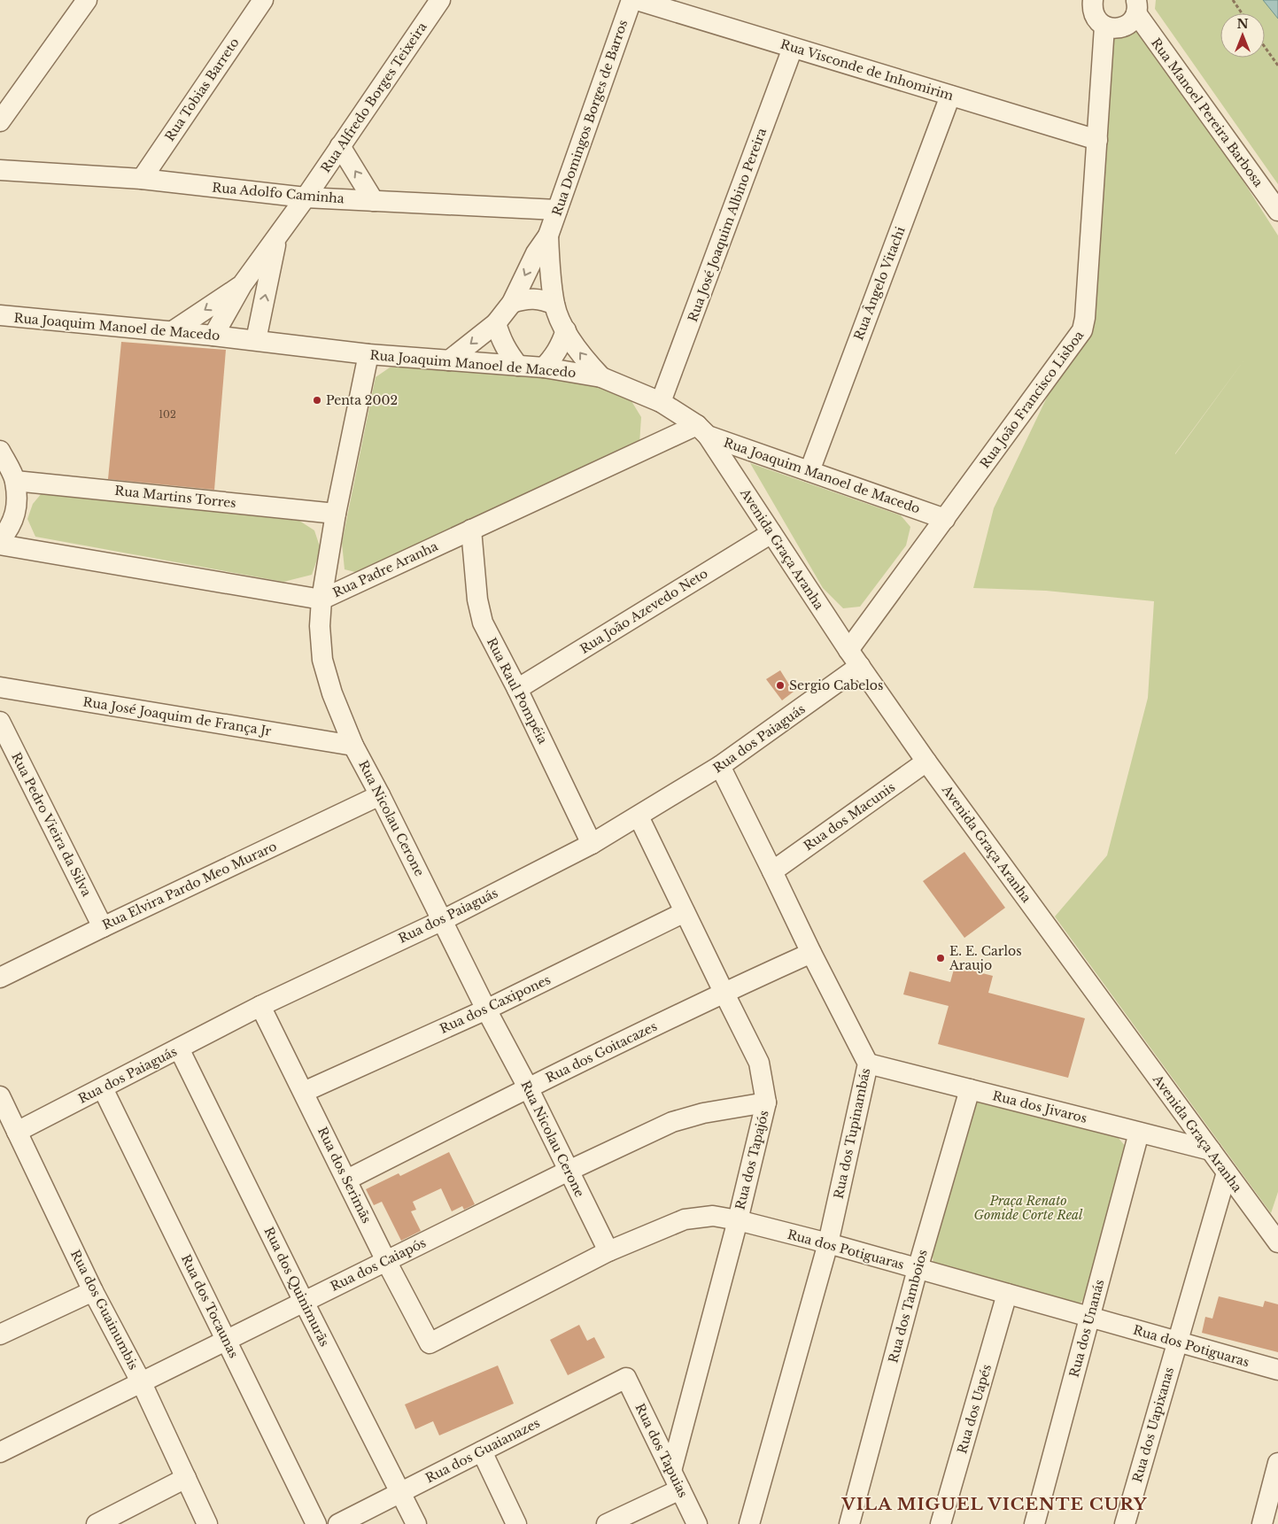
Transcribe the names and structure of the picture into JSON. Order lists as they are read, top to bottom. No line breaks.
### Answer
{"streets":{"street":["Rua Visconde de Inhomirim","Rua Tobias Barreto","Rua Alfredo Borges Teixeira","Rua Manoel Pereira Barbosa","Rua Domingos Borges de Barros","Rua Adolfo Caminha","Rua José Joaquim Albino Pereira","Rua Ângelo Vitachi","Rua Joaquim Manoel de Macedo","Rua João Francisco Lisboa","Rua Martins Torres","Avenida Graça Aranha","Rua Padre Aranha","Rua João Azevedo Neto","Rua Raul Pompéia","Rua José Joaquim de França Jr","Rua dos Paiaguás","Rua dos Macunis","Rua Nicolau Cerone","Rua Pedro Vieira da Silva","Rua Elvira Pardo Meo Muraro","Rua dos Caxipones","Rua dos Goitacazes","Rua dos Jivaros","Rua dos Tupinambás","Rua dos Tapajós","Rua dos Serimãs","Rua dos Potiguaras","Rua dos Caiapós","Rua dos Quinimurãs","Rua dos Tocaunas","Rua dos Tamboios","Rua dos Guainumbis","Rua dos Unanás","Rua dos Uapés","Rua dos Uapixanas","Rua dos Guaianazes","Rua dos Tapuias"]},"crossings":[["Rua Visconde de Inhomirim","Rua José Joaquim Albino Pereira"],["Rua Visconde de Inhomirim","Rua Ângelo Vitachi"],["Rua Visconde de Inhomirim","Rua João Francisco Lisboa"],["Rua Tobias Barreto","Rua Adolfo Caminha"],["Rua Alfredo Borges Teixeira","Rua Adolfo Caminha"],["Rua Alfredo Borges Teixeira","Rua Joaquim Manoel de Macedo"],["Rua Domingos Borges de Barros","Rua Adolfo Caminha"],["Rua Domingos Borges de Barros","Rua Joaquim Manoel de Macedo"],["Rua José Joaquim Albino Pereira","Rua Joaquim Manoel de Macedo"],["Rua Ângelo Vitachi","Rua Joaquim Manoel de Macedo"],["Rua Joaquim Manoel de Macedo","Rua João Francisco Lisboa"],["Rua Joaquim Manoel de Macedo","Avenida Graça Aranha"],["Rua Joaquim Manoel de Macedo","Rua Padre Aranha"],["Rua Joaquim Manoel de Macedo","Rua Nicolau Cerone"],["Rua João Francisco Lisboa","Avenida Graça Aranha"],["Rua João Francisco Lisboa","Rua dos Paiaguás"],["Rua Martins Torres","Rua Nicolau Cerone"],["Avenida Graça Aranha","Rua Padre Aranha"],["Avenida Graça Aranha","Rua João Azevedo Neto"],["Avenida Graça Aranha","Rua dos Paiaguás"],["Avenida Graça Aranha","Rua dos Macunis"],["Avenida Graça Aranha","Rua dos Jivaros"],["Avenida Graça Aranha","Rua dos Uapixanas"],["Rua Padre Aranha","Rua Raul Pompéia"],["Rua Padre Aranha","Rua Nicolau Cerone"],["Rua João Azevedo Neto","Rua Raul Pompéia"],["Rua Raul Pompéia","Rua dos Paiaguás"],["Rua José Joaquim de França Jr","Rua Nicolau Cerone"],["Rua dos Paiaguás","Rua Nicolau Cerone"],["Rua dos Paiaguás","Rua dos Tupinambás"],["Rua dos Paiaguás","Rua dos Tapajós"],["Rua dos Paiaguás","Rua dos Serimãs"],["Rua dos Paiaguás","Rua dos Quinimurãs"],["Rua dos Paiaguás","Rua dos Tocaunas"],["Rua dos Paiaguás","Rua dos Guainumbis"],["Rua dos Macunis","Rua dos Tupinambás"],["Rua Nicolau Cerone","Rua Elvira Pardo Meo Muraro"],["Rua Nicolau Cerone","Rua dos Caxipones"],["Rua Nicolau Cerone","Rua dos Goitacazes"],["Rua Nicolau Cerone","Rua dos Potiguaras"],["Rua Nicolau Cerone","Rua dos Caiapós"],["Rua Pedro Vieira da Silva","Rua Elvira Pardo Meo Muraro"],["Rua dos Caxipones","Rua dos Tapajós"],["Rua dos Caxipones","Rua dos Serimãs"],["Rua dos Goitacazes","Rua dos Tupinambás"],["Rua dos Goitacazes","Rua dos Tapajós"],["Rua dos Goitacazes","Rua dos Serimãs"],["Rua dos Jivaros","Rua dos Tupinambás"],["Rua dos Jivaros","Rua dos Tamboios"],["Rua dos Jivaros","Rua dos Unanás"],["Rua dos Tupinambás","Rua dos Potiguaras"],["Rua dos Tapajós","Rua dos Potiguaras"],["Rua dos Tapajós","Rua dos Caiapós"],["Rua dos Tapajós","Rua dos Tapuias"],["Rua dos Serimãs","Rua dos Potiguaras"],["Rua dos Serimãs","Rua dos Caiapós"],["Rua dos Potiguaras","Rua dos Tamboios"],["Rua dos Potiguaras","Rua dos Unanás"],["Rua dos Potiguaras","Rua dos Uapés"],["Rua dos Potiguaras","Rua dos Uapixanas"],["Rua dos Caiapós","Rua dos Quinimurãs"],["Rua dos Caiapós","Rua dos Tocaunas"],["Rua dos Caiapós","Rua dos Guainumbis"],["Rua dos Quinimurãs","Rua dos Guaianazes"],["Rua dos Guaianazes","Rua dos Tapuias"]],"districts":["VILA MIGUEL VICENTE CURY"],"parks":["Praça Renato Gomide Corte Real"],"places":["Penta 2002","Sergio Cabelos","E. E. Carlos Araujo"],"house_numbers":["102"],"north":"top"}
